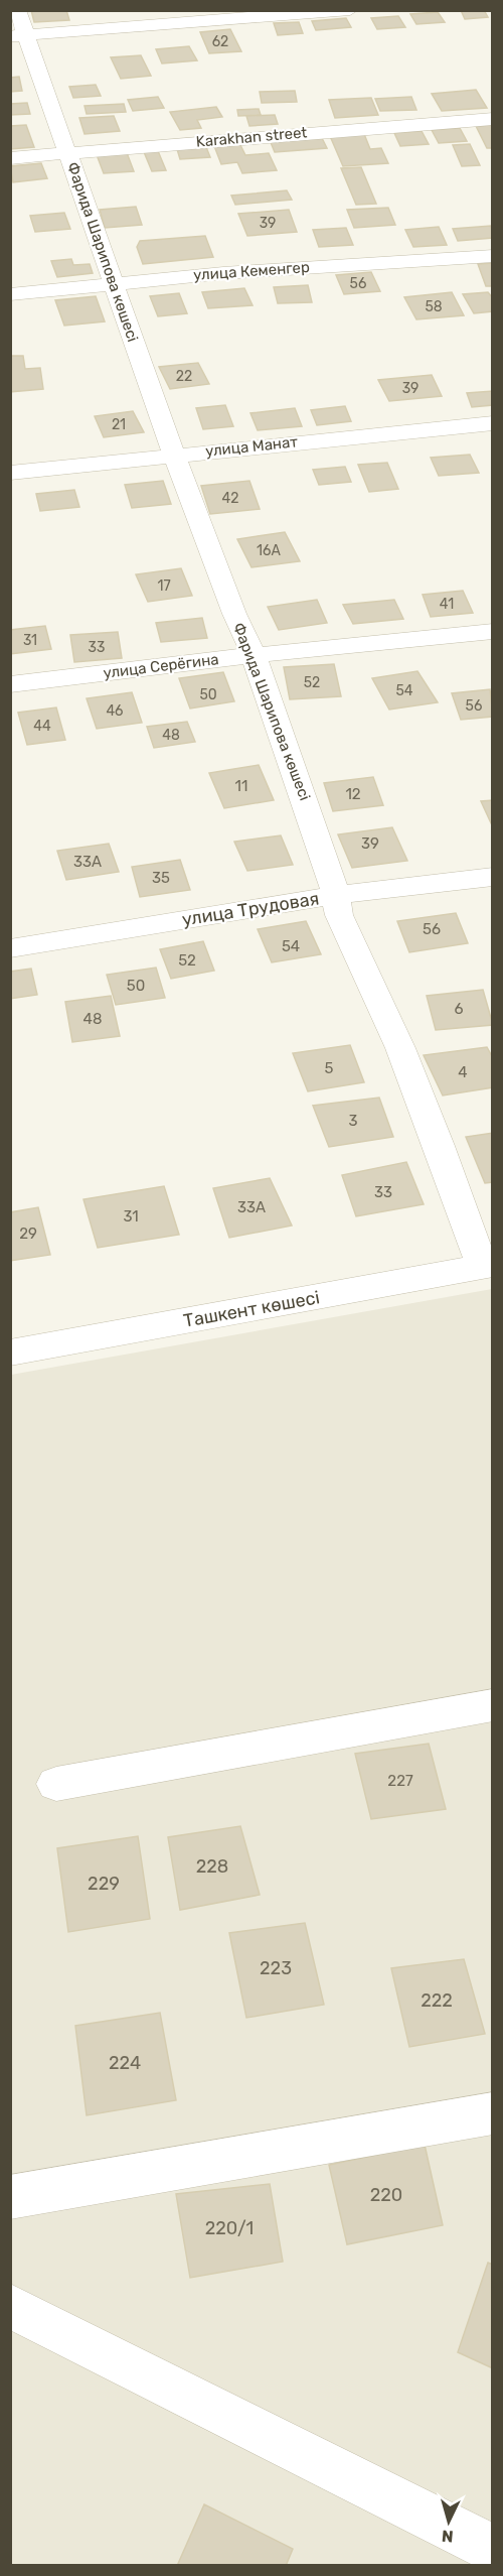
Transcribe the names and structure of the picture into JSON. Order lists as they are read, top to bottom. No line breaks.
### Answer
{"streets":{"street":["Karakhan street","Фарида Шарипова көшесі","улица Кеменгер","улица Манат","улица Серёгина","улица Трудовая","Ташкент көшесі"]},"crossings":[["Karakhan street","Фарида Шарипова көшесі"],["Фарида Шарипова көшесі","улица Кеменгер"],["Фарида Шарипова көшесі","улица Манат"],["Фарида Шарипова көшесі","улица Серёгина"],["Фарида Шарипова көшесі","улица Трудовая"],["Фарида Шарипова көшесі","Ташкент көшесі"]],"house_numbers":["62","39","56","58","22","39","21","42","16А","17","41","31","33","52","54","50","56","46","44","48","11","12","39","33А","35","56","54","52","50","6","48","5","4","3","33","33А","31","29","227","228","229","223","222","224","220","220/1"],"north":"bottom"}
